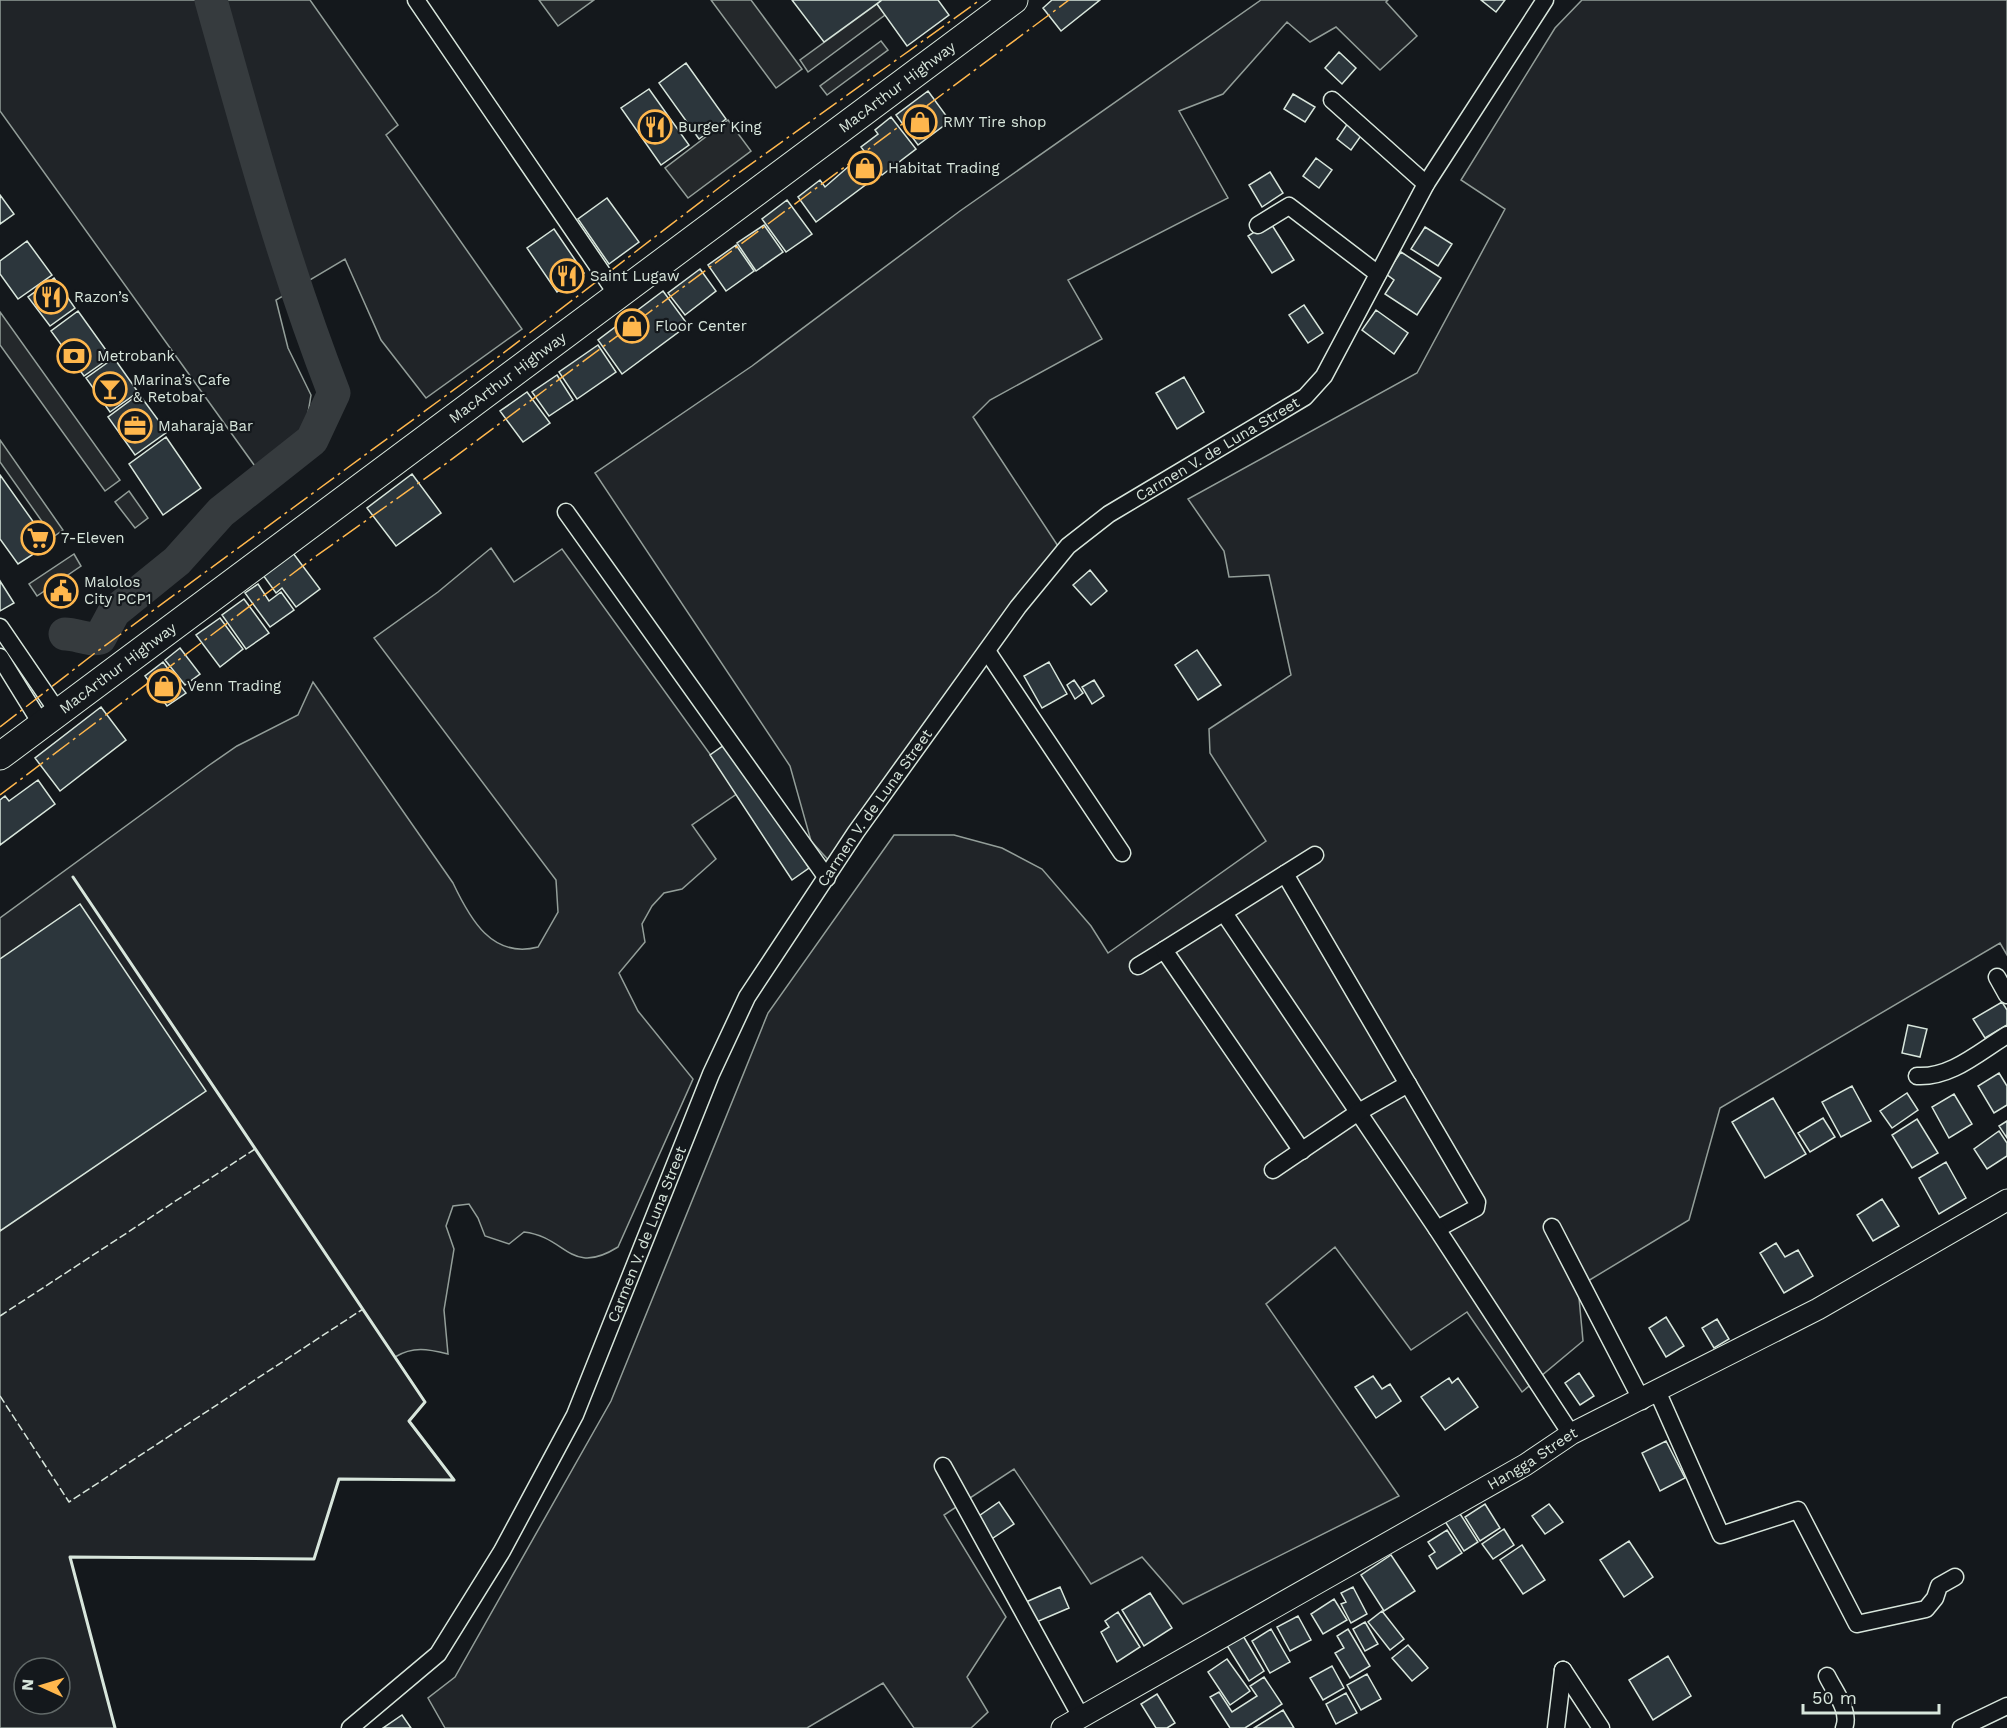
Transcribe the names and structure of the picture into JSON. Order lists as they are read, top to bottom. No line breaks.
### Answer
{"streets":{"highway":["MacArthur Highway"],"street":["Carmen V. de Luna Street","Hangga Street"]},"places":{"shop":["RMY Tire shop","Habitat Trading","Floor Center","Venn Trading"],"restaurant":["Burger King","Saint Lugaw","Razon’s"],"bank":["Metrobank"],"bar":["Marina’s Cafe & Retobar"],"office":["Maharaja Bar"],"supermarket":["7-Eleven"],"public building":["Malolos City PCP1"]},"scale_bar":"50 m","north":"left"}
